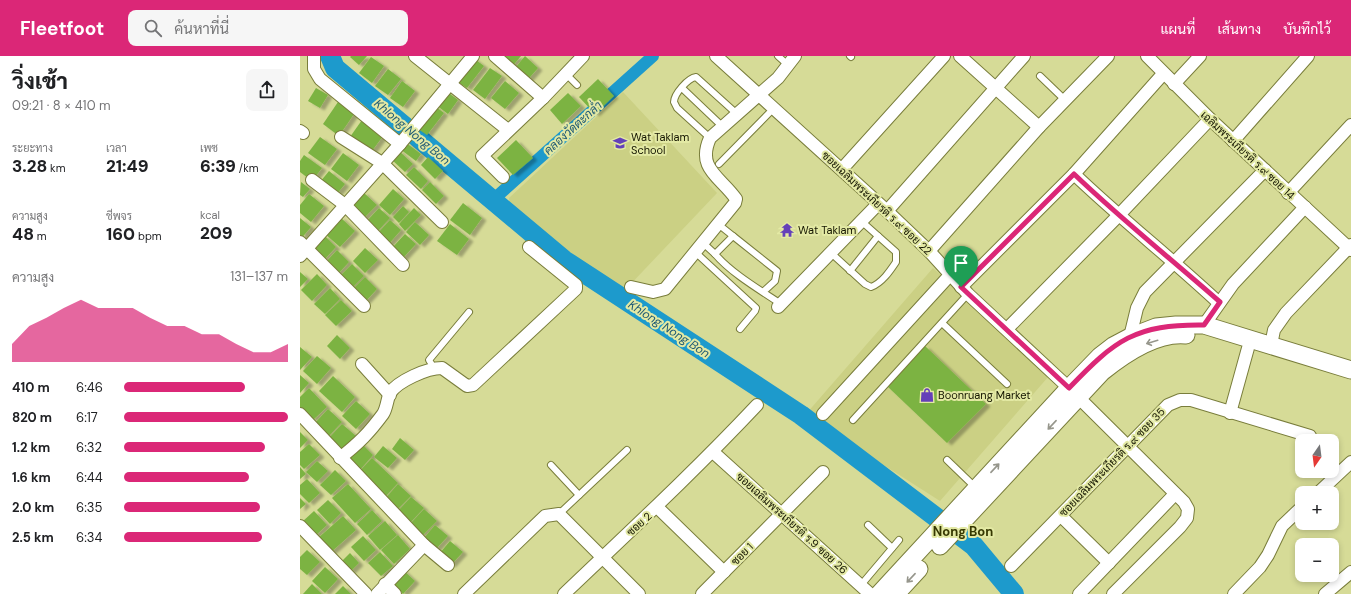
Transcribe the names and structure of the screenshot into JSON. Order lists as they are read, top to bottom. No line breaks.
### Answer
{"streets":{"street":["เฉลิมพระเกียรติ ร.๙ ซอย 14","ซอยเฉลิมพระเกียรติ ร.๙ ซอย 22","ซอยเฉลิมพระเกียรติ ร.๙ ซอย 35","ซอยเฉลิมพระเกียรติ ร.9 ซอย 26","ซอย 2","ซอย 1"]},"crossings":[["ซอยเฉลิมพระเกียรติ ร.๙ ซอย 22","ซอยเฉลิมพระเกียรติ ร.๙ ซอย 35"],["ซอยเฉลิมพระเกียรติ ร.9 ซอย 26","ซอย 2"],["ซอยเฉลิมพระเกียรติ ร.9 ซอย 26","ซอย 1"]],"districts":["Nong Bon"],"water":["คลองวัดตะกล่ำ","Khlong Nong Bon"],"places":{"school or university":["Wat Taklam School"],"temple":["Wat Taklam"],"shop":["Boonruang Market"]},"north":"bottom","page":{"header":"Fleetfoot","search":"ค้นหาที่นี่","nav":["แผนที่","เส้นทาง","บันทึกไว้"],"heading":["วิ่งเช้า","09:21 · 8 × 410 m"],"stats":[["ระยะทาง","3.28 km"],["เวลา","21:49"],["เพซ","6:39 /km"],["ความสูง","48 m"],["ชีพจร","160 bpm"],["kcal","209"]],"chart":["ความสูง","131–137 m"],"list":[{"name":"410 m","note":"6:46"},{"name":"820 m","note":"6:17"},{"name":"1.2 km","note":"6:32"},{"name":"1.6 km","note":"6:44"},{"name":"2.0 km","note":"6:35"},{"name":"2.5 km","note":"6:34"}],"map_buttons":["+","−"]}}
